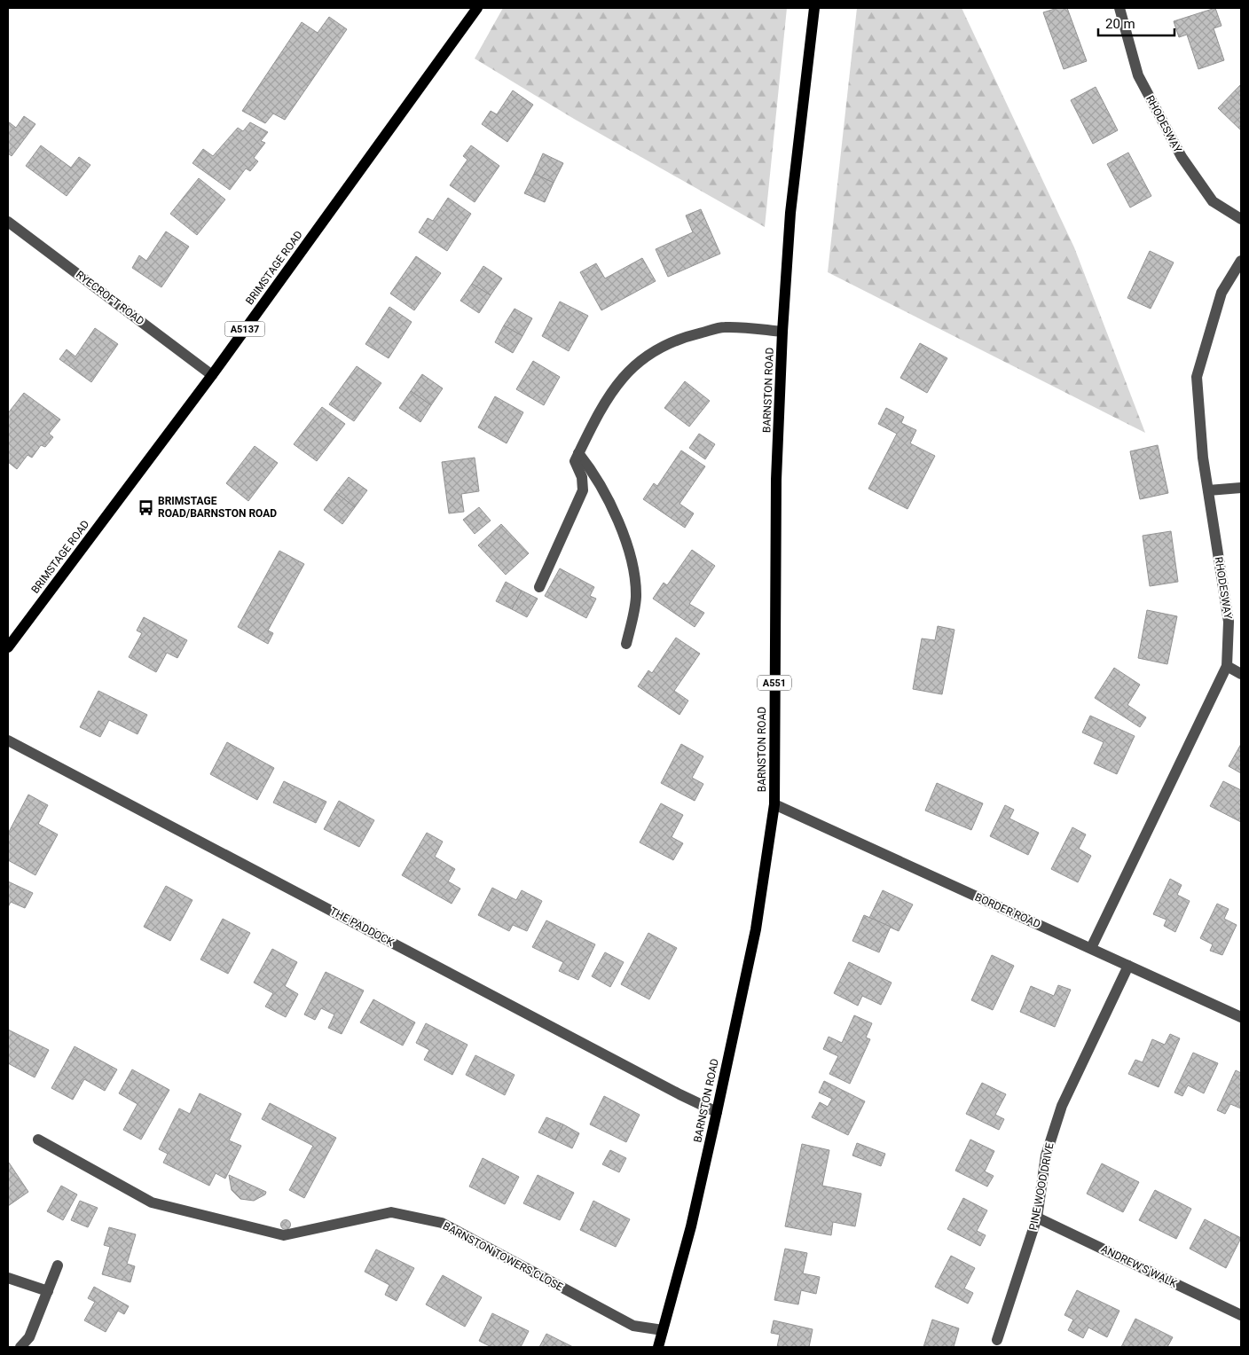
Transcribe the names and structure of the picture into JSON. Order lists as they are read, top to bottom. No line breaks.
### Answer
{"streets":{"main road":["BRIMSTAGE ROAD","A5137","BARNSTON ROAD","A551"],"street":["RHODESWAY","RYECROFT ROAD","BORDER ROAD","THE PADDOCK","PINE WOOD DRIVE","BARNSTON TOWERS CLOSE","ANDREW'S WALK"]},"crossings":[["RHODESWAY","BORDER ROAD"],["BRIMSTAGE ROAD","RYECROFT ROAD"],["BARNSTON ROAD","BORDER ROAD"],["BARNSTON ROAD","THE PADDOCK"],["BARNSTON ROAD","BARNSTON TOWERS CLOSE"],["BORDER ROAD","PINE WOOD DRIVE"],["PINE WOOD DRIVE","ANDREW'S WALK"]],"places":{"bus stop":["BRIMSTAGE ROAD/BARNSTON ROAD"]},"scale_bar":"20 m"}
